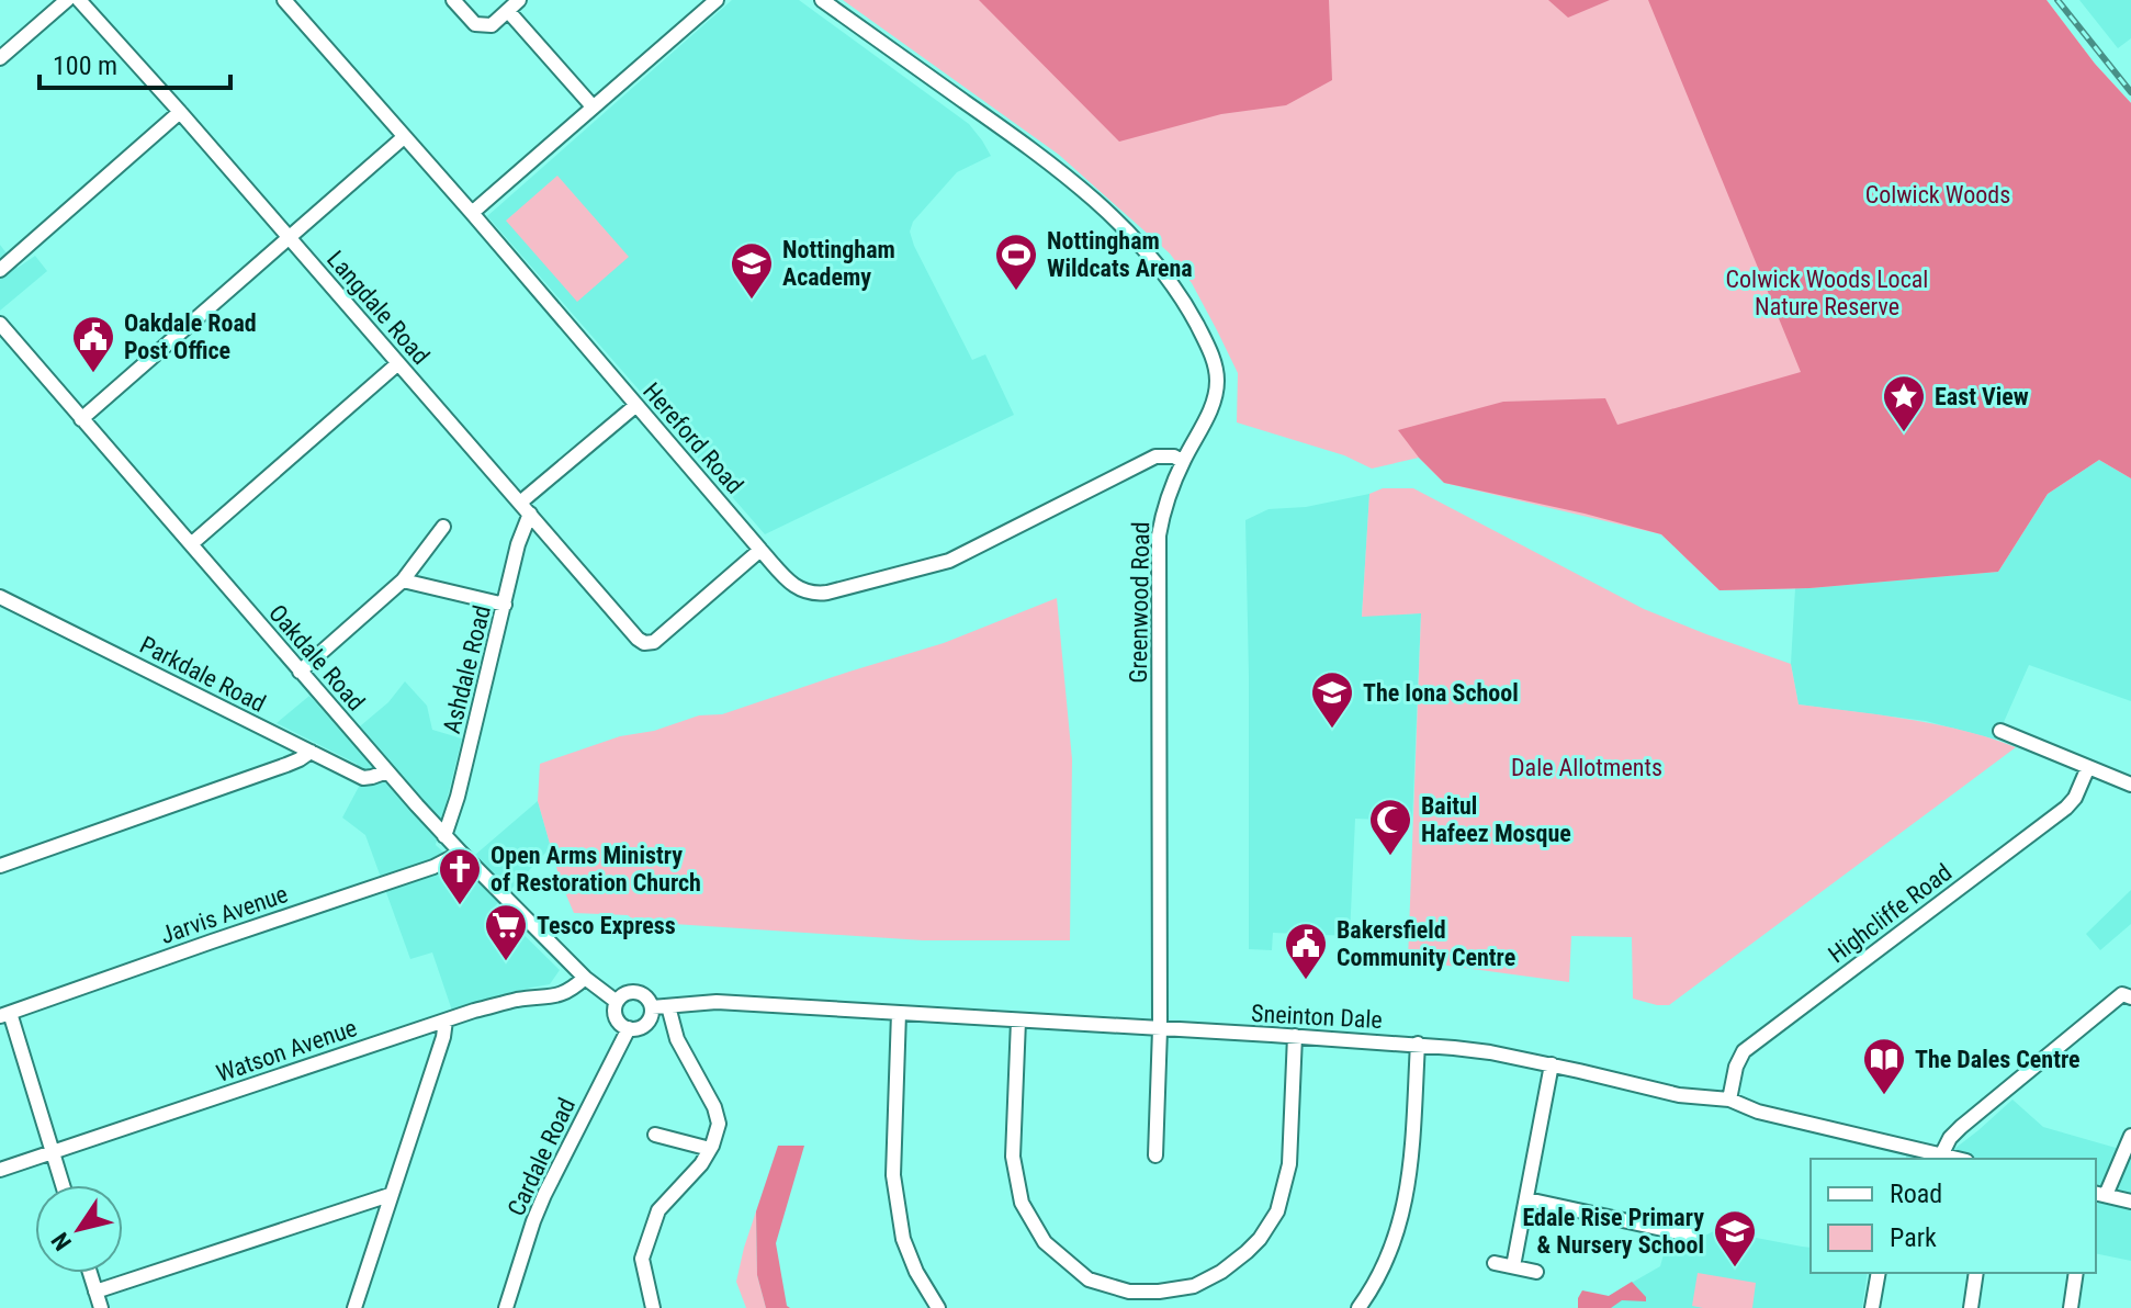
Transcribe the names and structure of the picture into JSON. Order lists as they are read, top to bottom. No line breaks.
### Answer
{"streets":{"street":["Langdale Road","Hereford Road","Greenwood Road","Oakdale Road","Ashdale Road","Parkdale Road","Highcliffe Road","Jarvis Avenue","Sneinton Dale","Watson Avenue","Cardale Road"]},"crossings":[["Langdale Road","Hereford Road"],["Langdale Road","Ashdale Road"],["Hereford Road","Greenwood Road"],["Greenwood Road","Sneinton Dale"],["Oakdale Road","Ashdale Road"],["Oakdale Road","Parkdale Road"],["Oakdale Road","Jarvis Avenue"],["Oakdale Road","Sneinton Dale"],["Oakdale Road","Watson Avenue"],["Oakdale Road","Cardale Road"],["Highcliffe Road","Sneinton Dale"],["Sneinton Dale","Cardale Road"]],"parks":["Colwick Woods","Colwick Woods Local Nature Reserve","Dale Allotments"],"places":{"sports":["Nottingham Wildcats Arena"],"school or university":["Nottingham Academy","The Iona School","Edale Rise Primary & Nursery School"],"public building":["Oakdale Road Post Office","Bakersfield Community Centre"],"place":["East View"],"mosque":["Baitul Hafeez Mosque"],"church":["Open Arms Ministry of Restoration Church"],"supermarket":["Tesco Express"],"library":["The Dales Centre"]},"legend":["Road","Park"],"scale_bar":"100 m","north":"bottom left"}
